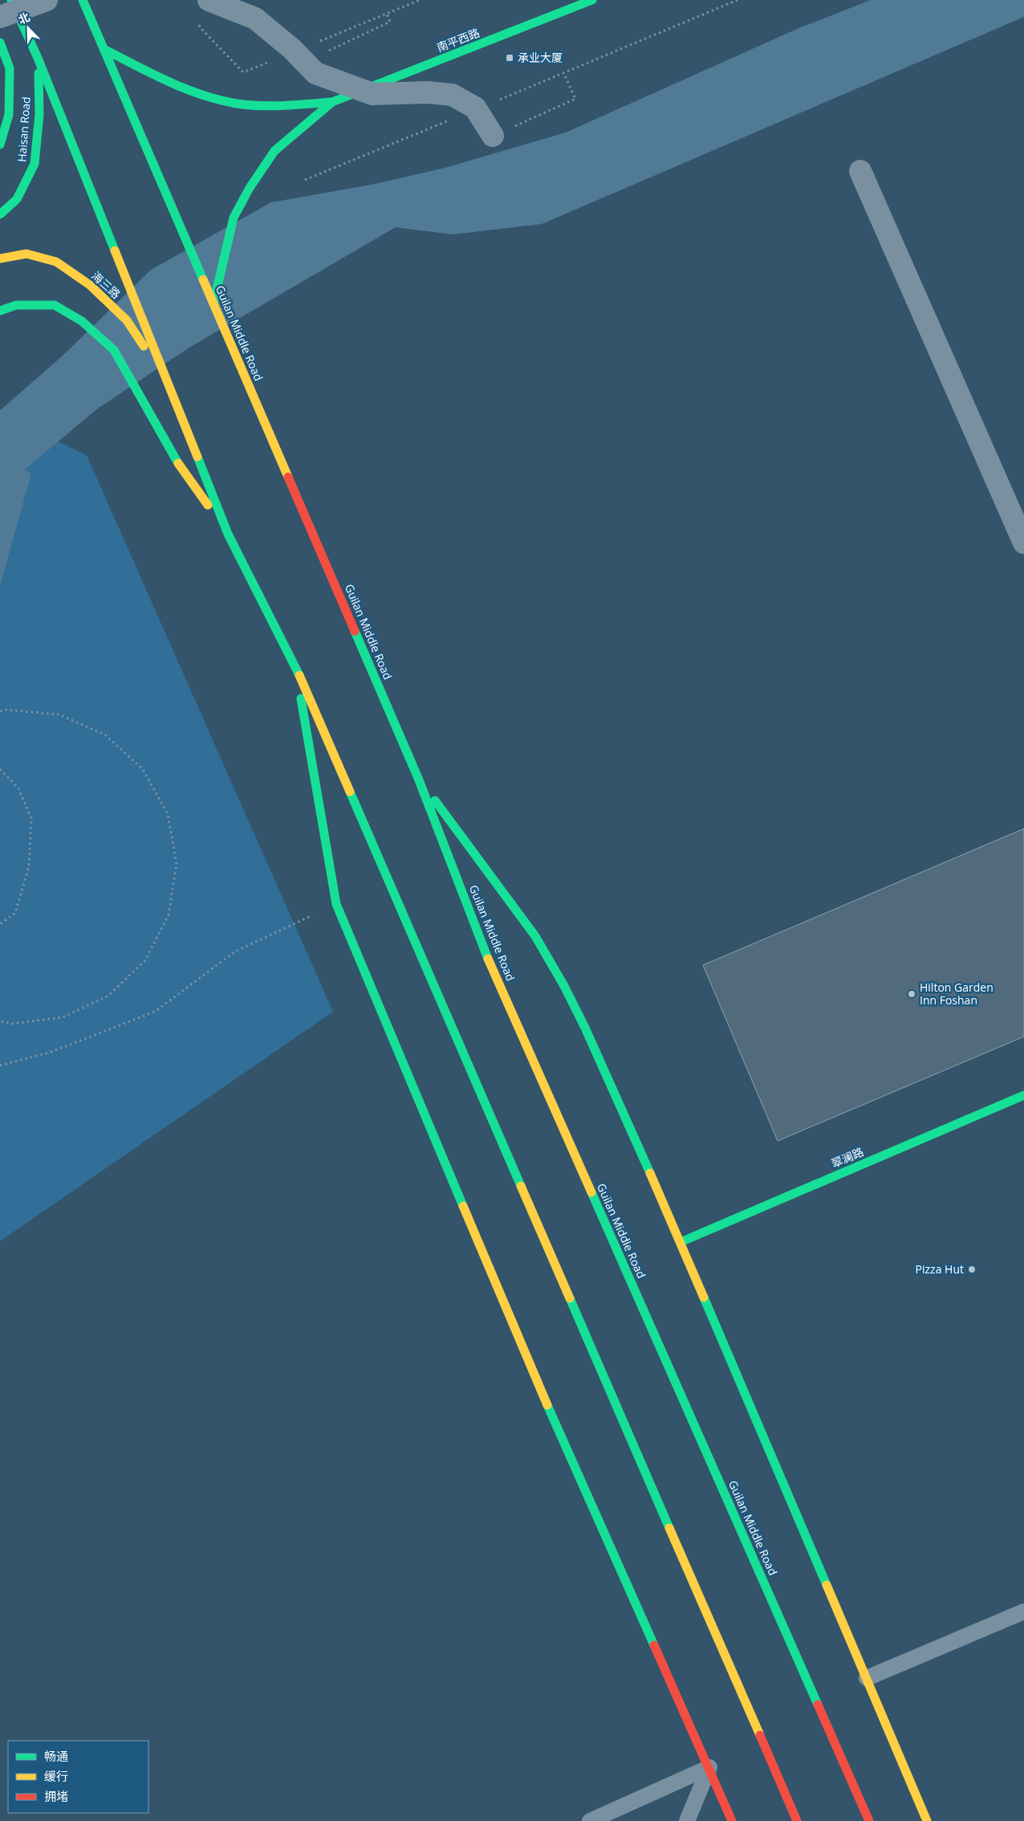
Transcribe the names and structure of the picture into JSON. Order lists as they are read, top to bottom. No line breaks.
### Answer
{"streets":{"main road":["南平西路","Haisan Road","海三路","Guilan Middle Road","翠澜路"]},"places":{"transit":["承业大厦"],"other":["Hilton Garden Inn Foshan","Pizza Hut"]},"legend":["畅通","缓行","拥堵"],"north":"top left"}
